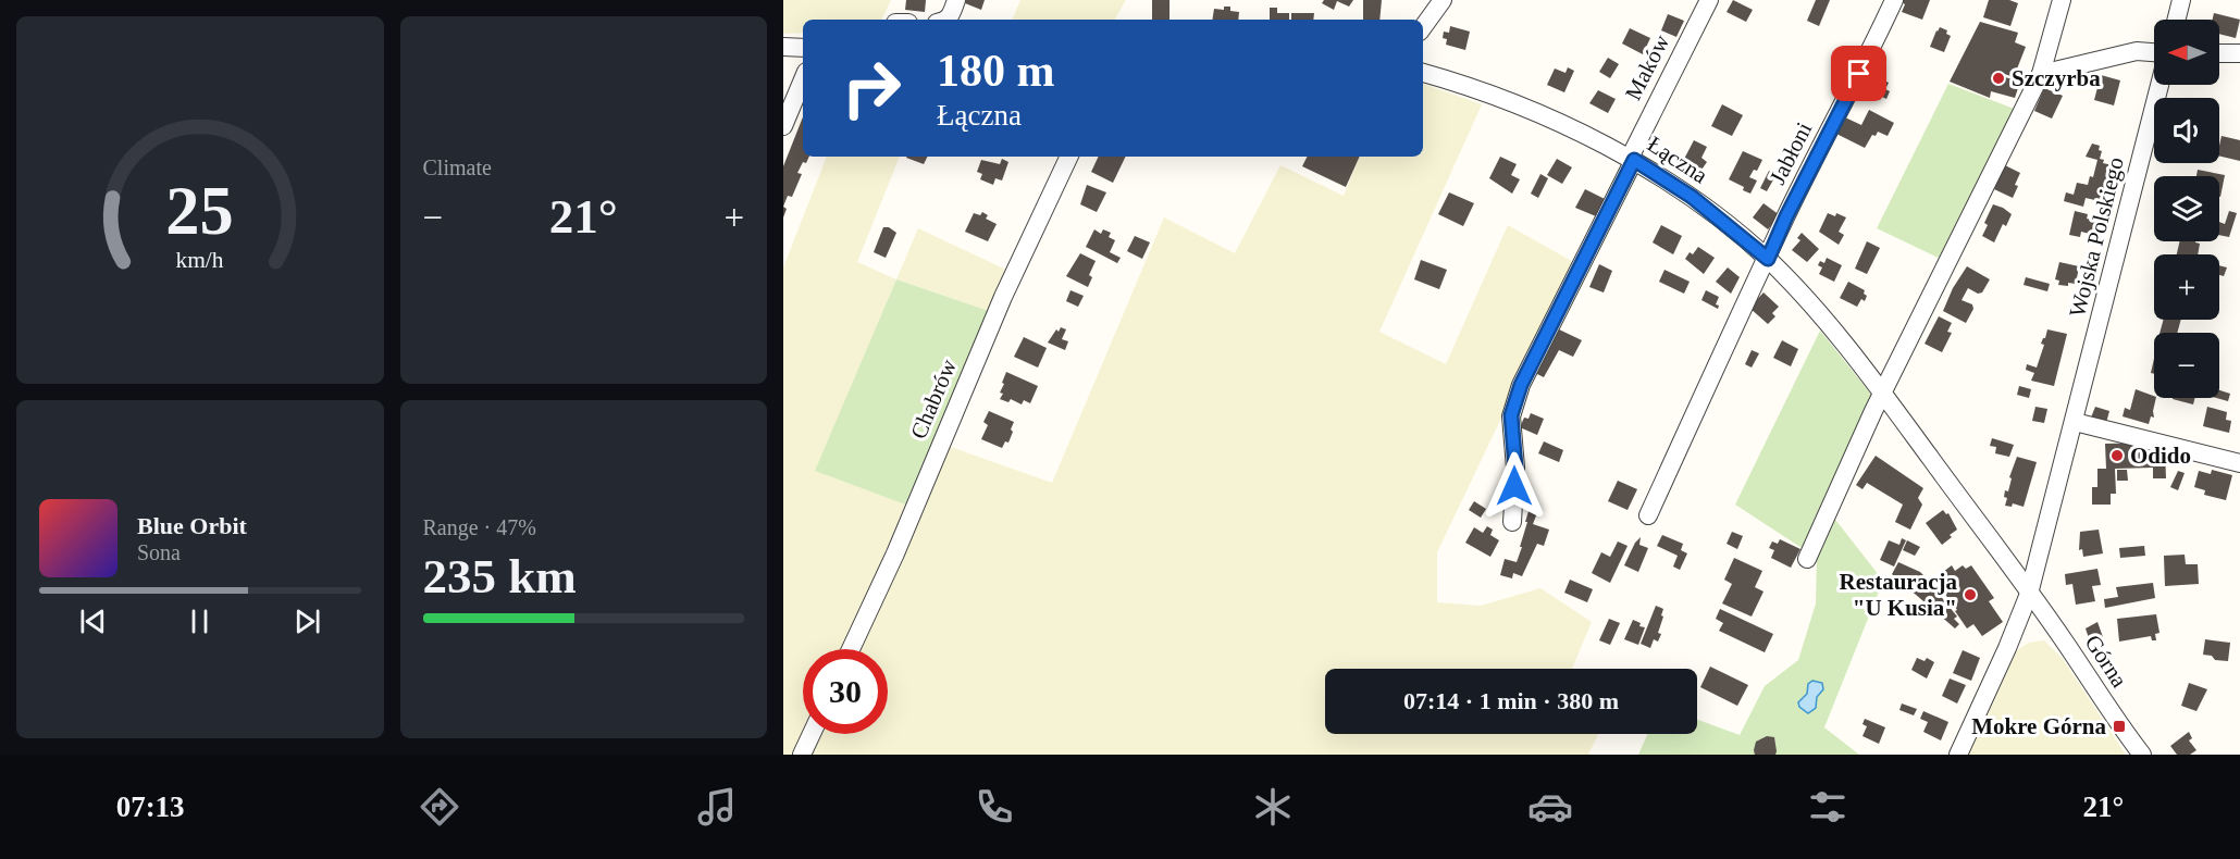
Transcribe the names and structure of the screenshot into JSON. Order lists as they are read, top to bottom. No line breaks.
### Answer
{"streets":{"street":["Maków","Jabłoni","Łączna","Wojska Polskiego","Chabrów","Górna"]},"crossings":[["Maków","Łączna"],["Jabłoni","Łączna"],["Łączna","Wojska Polskiego"],["Łączna","Górna"],["Wojska Polskiego","Górna"]],"places":{"other":["Szczyrba","Odido","Restauracja \"U Kusia\""],"transit":["Mokre Górna"]},"north":"left","page":{"tile":["Climate",["Range · 47%","235 km"]],"map_buttons":["+","−"],"turn":["180 m","Łączna"],"heat":["−","21°","+"],"song":["Blue Orbit","Sona"],"limit":"30","trip":"07:14 · 1 min · 380 m","tabs":["07:13","21°"],"gauge":["25","km/h"]}}
